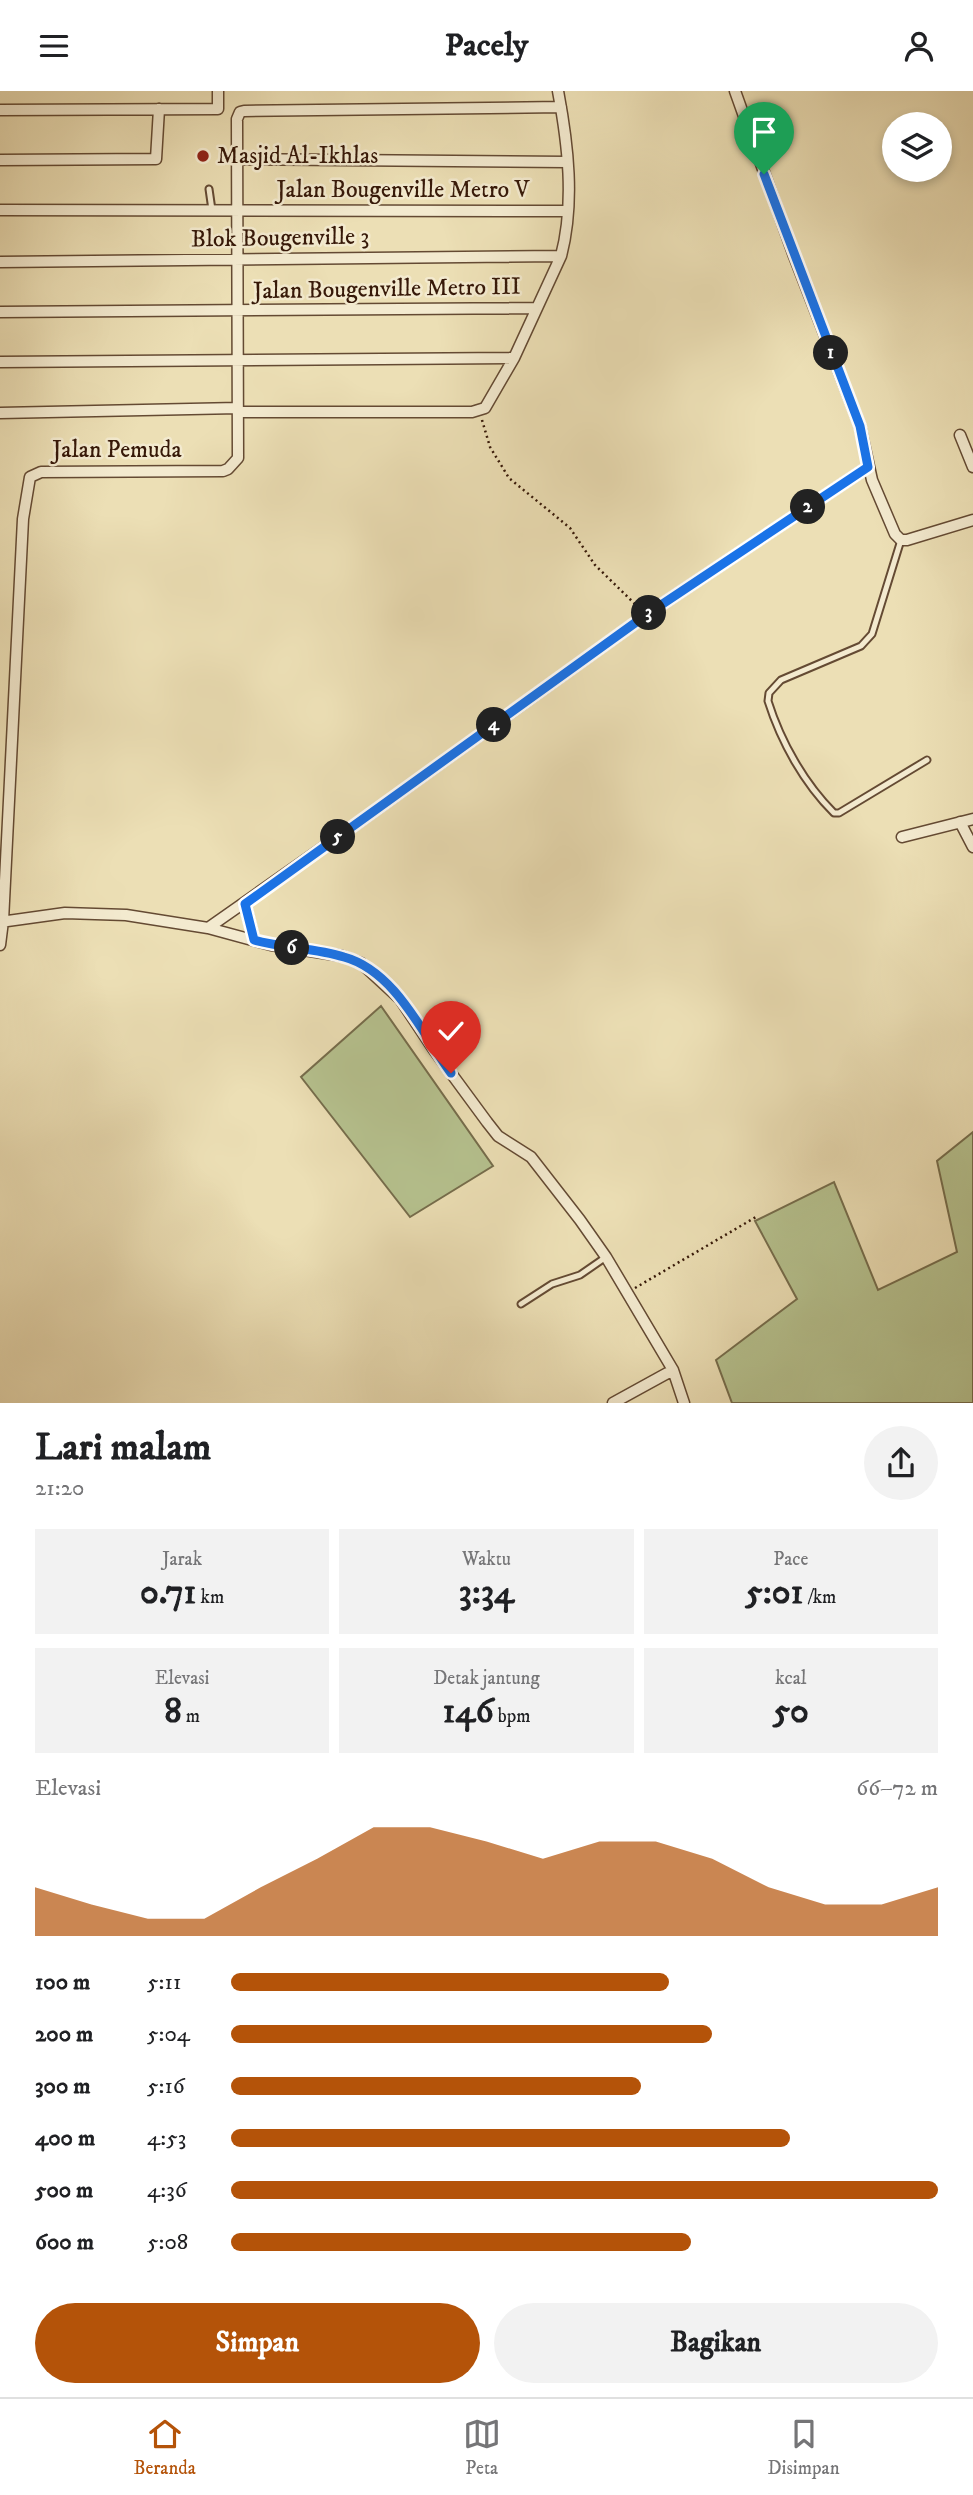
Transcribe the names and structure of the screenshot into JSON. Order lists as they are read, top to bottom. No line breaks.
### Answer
{"streets":{"street":["Jalan Bougenville Metro V","Blok Bougenville 3","Jalan Bougenville Metro III","Jalan Pemuda"]},"crossings":[["Jalan Bougenville Metro V","Jalan Pemuda"],["Blok Bougenville 3","Jalan Pemuda"],["Jalan Bougenville Metro III","Jalan Pemuda"]],"places":["Masjid Al-Ikhlas"],"page":{"header":"Pacely","pins":["1","2","3","4","5","6"],"heading":["Lari malam","21:20"],"stats":[["Jarak","0.71 km"],["Waktu","3:34"],["Pace","5:01 /km"],["Elevasi","8 m"],["Detak jantung","146 bpm"],["kcal","50"]],"chart":["Elevasi","66–72 m"],"list":[{"name":"100 m","note":"5:11"},{"name":"200 m","note":"5:04"},{"name":"300 m","note":"5:16"},{"name":"400 m","note":"4:53"},{"name":"500 m","note":"4:36"},{"name":"600 m","note":"5:08"}],"buttons":["Simpan","Bagikan"],"tabs":["Beranda","Peta","Disimpan"]}}
